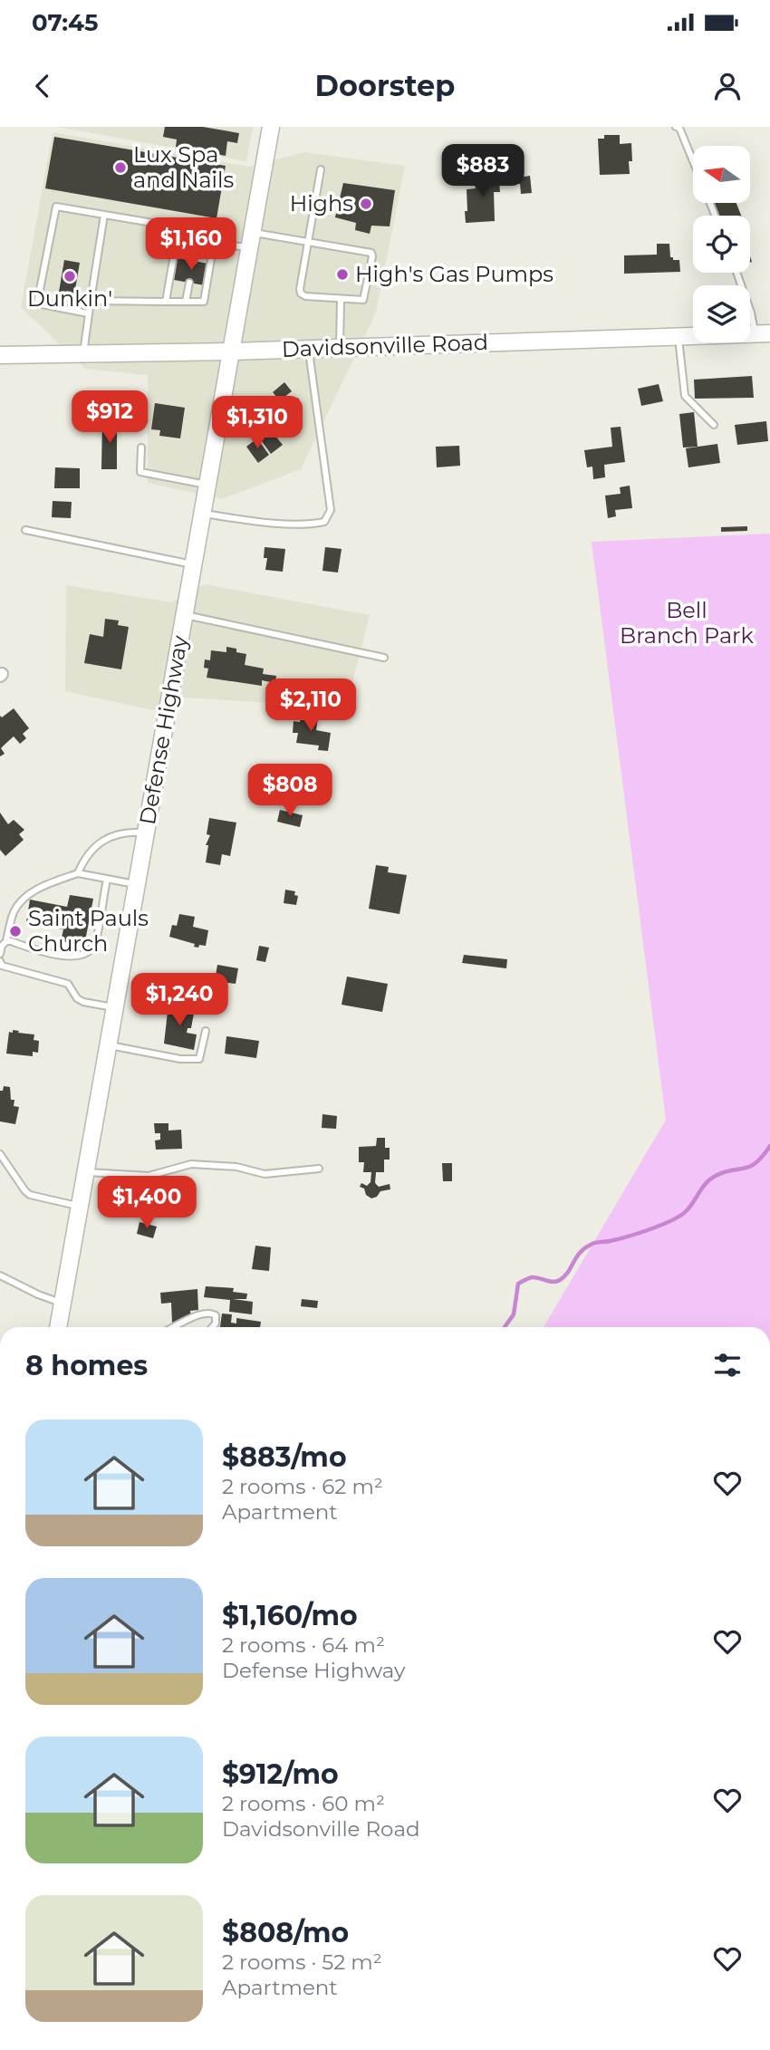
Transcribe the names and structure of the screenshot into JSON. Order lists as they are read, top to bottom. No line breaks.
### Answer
{"streets":{"main road":["Davidsonville Road","Defense Highway"]},"crossings":[["Davidsonville Road","Defense Highway"]],"parks":["Bell Branch Park"],"places":["Lux Spa and Nails","Highs","High's Gas Pumps","Dunkin'","Saint Pauls Church"],"north":"left","page":{"status":"07:45","header":"Doorstep","price":["$883","$1,160","$912","$1,310","$2,110","$808","$1,240","$1,400"],"heading":"8 homes","list":[{"name":"$883/mo","note":"2 rooms · 62 m² · Apartment"},{"name":"$1,160/mo","note":"2 rooms · 64 m² · Defense Highway"},{"name":"$912/mo","note":"2 rooms · 60 m² · Davidsonville Road"},{"name":"$808/mo","note":"2 rooms · 52 m² · Apartment"}]}}
